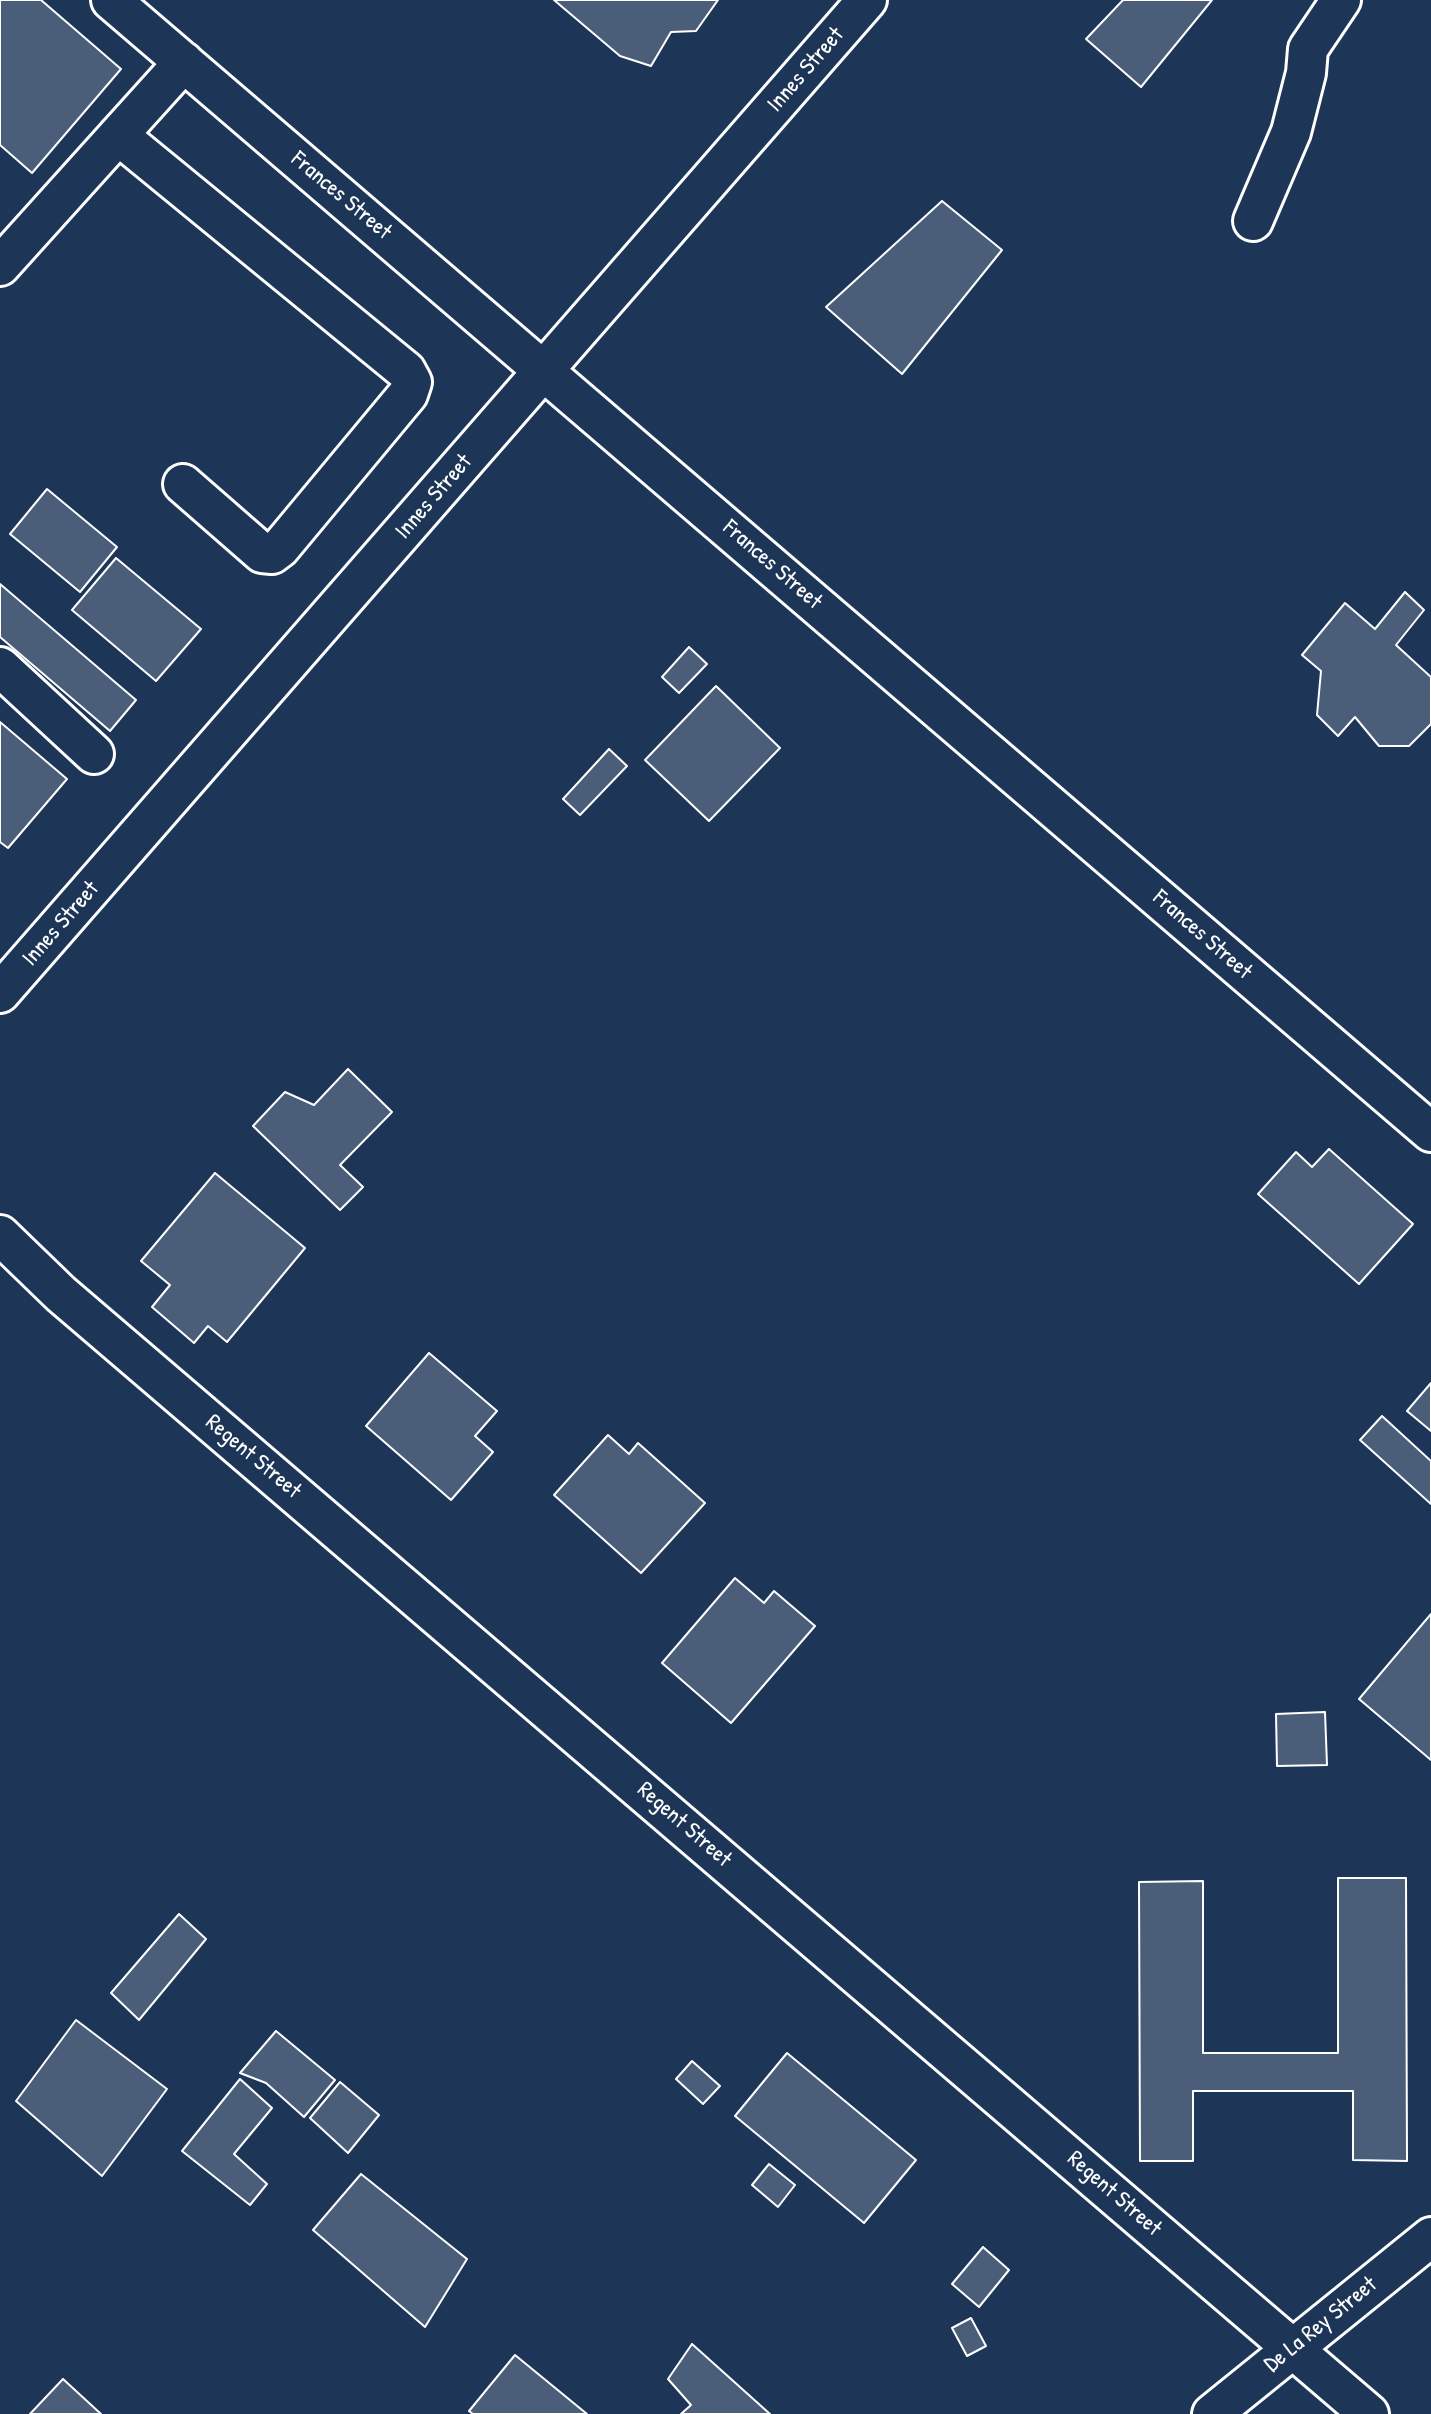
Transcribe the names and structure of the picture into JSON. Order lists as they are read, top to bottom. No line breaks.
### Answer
{"streets":{"street":["Innes Street","Frances Street","Regent Street","De La Rey Street"]},"crossings":[["Innes Street","Frances Street"],["Regent Street","De La Rey Street"]]}
